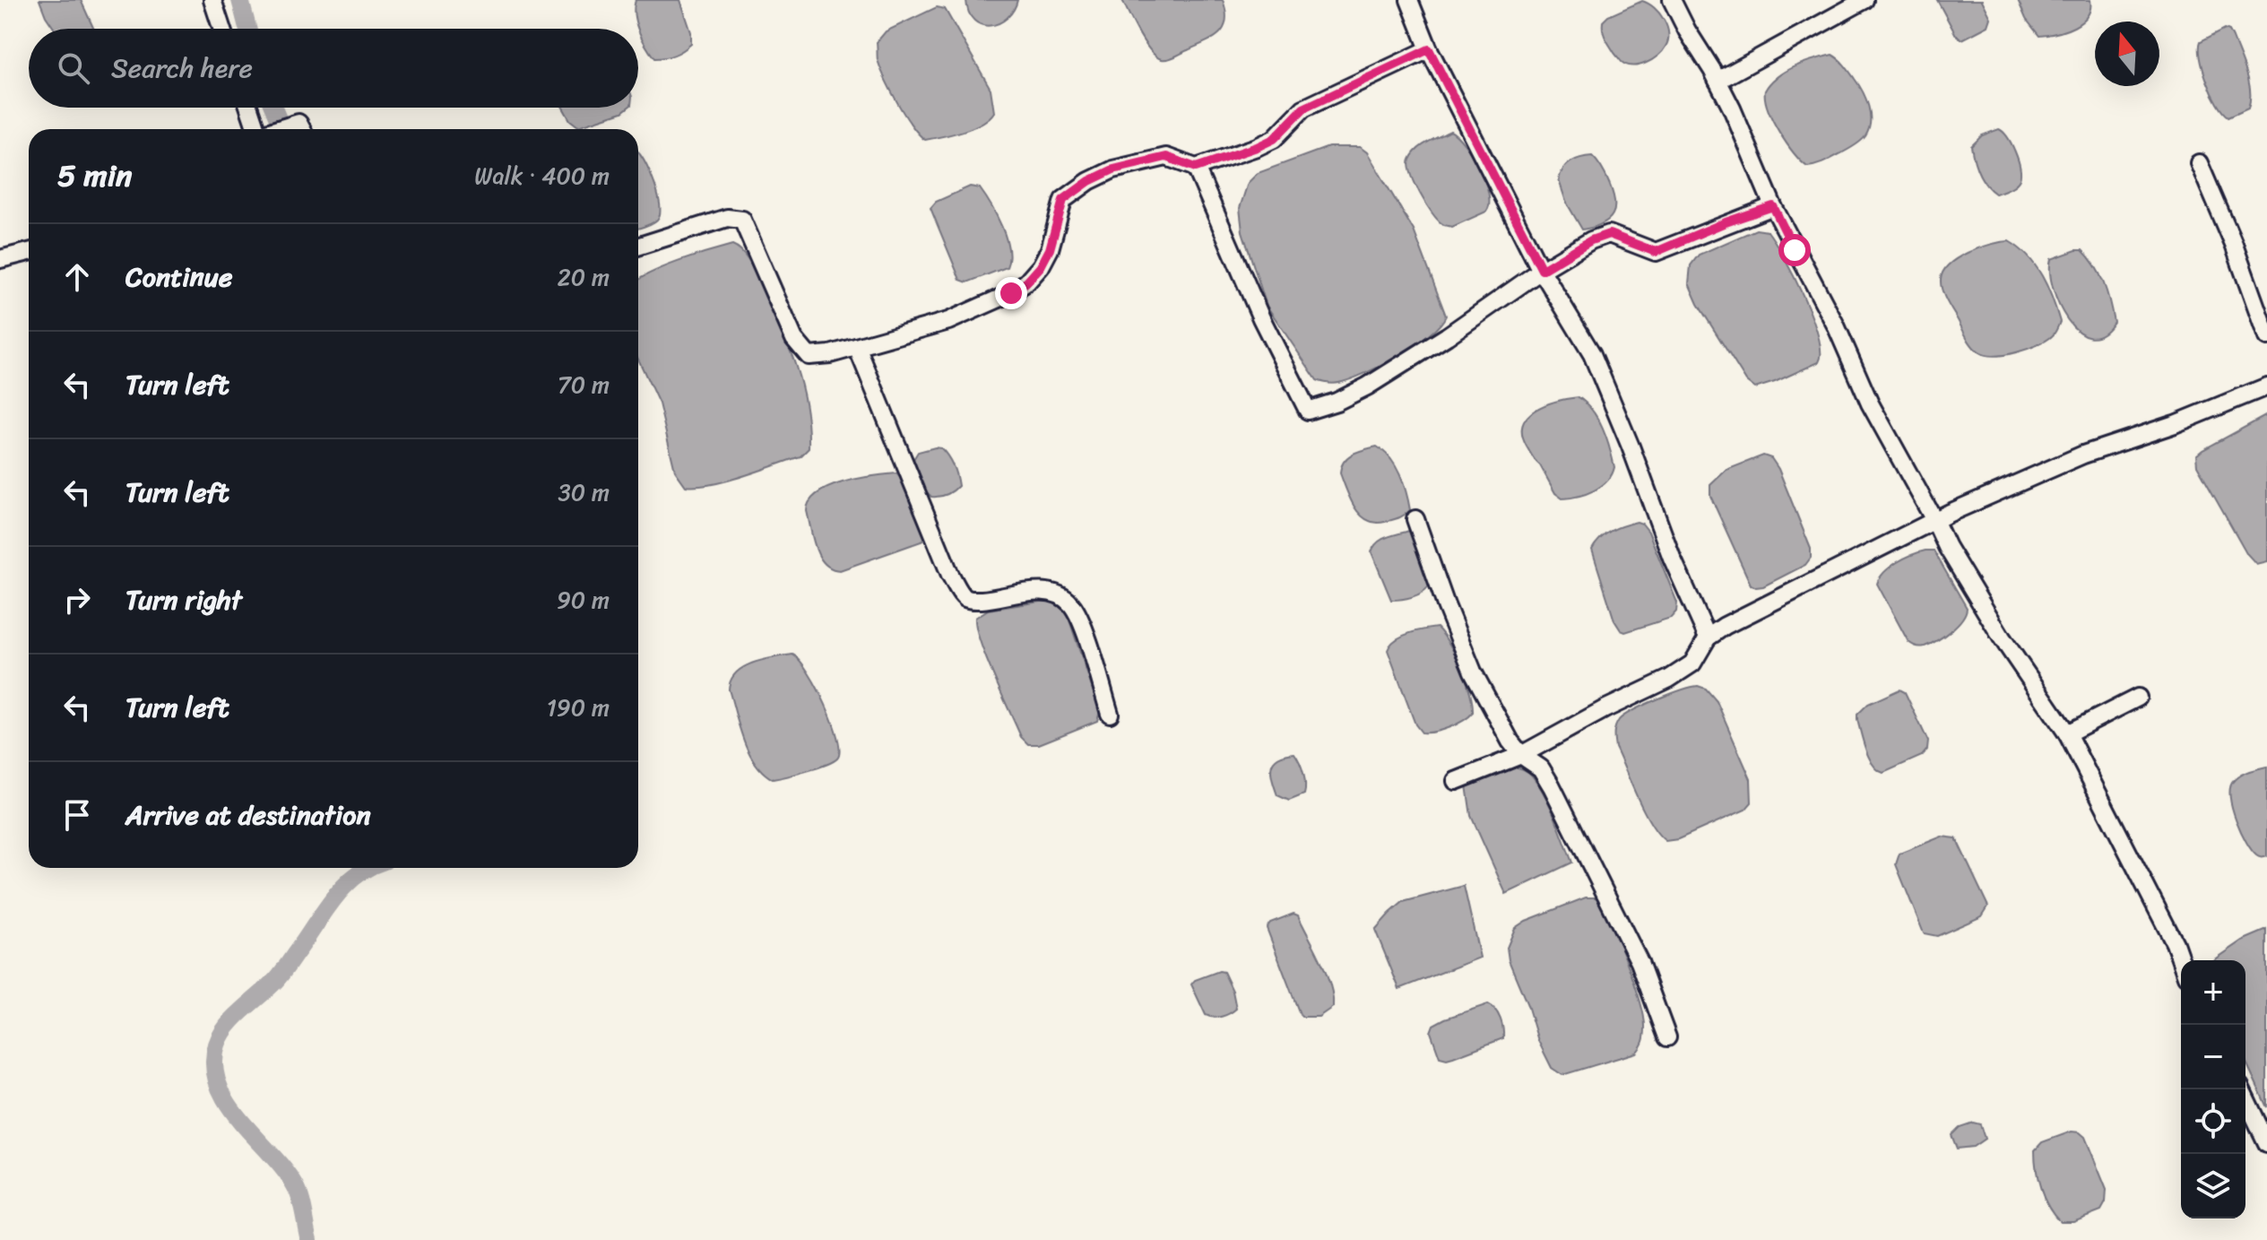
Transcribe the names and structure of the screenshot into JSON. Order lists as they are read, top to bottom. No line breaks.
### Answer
{"north":"top","page":{"search":"Search here","heading":["5 min","Walk · 400 m"],"list":[["Continue","20 m"],["Turn left","70 m"],["Turn left","30 m"],["Turn right","90 m"],["Turn left","190 m"],"Arrive at destination"],"map_buttons":["+","−"]}}
